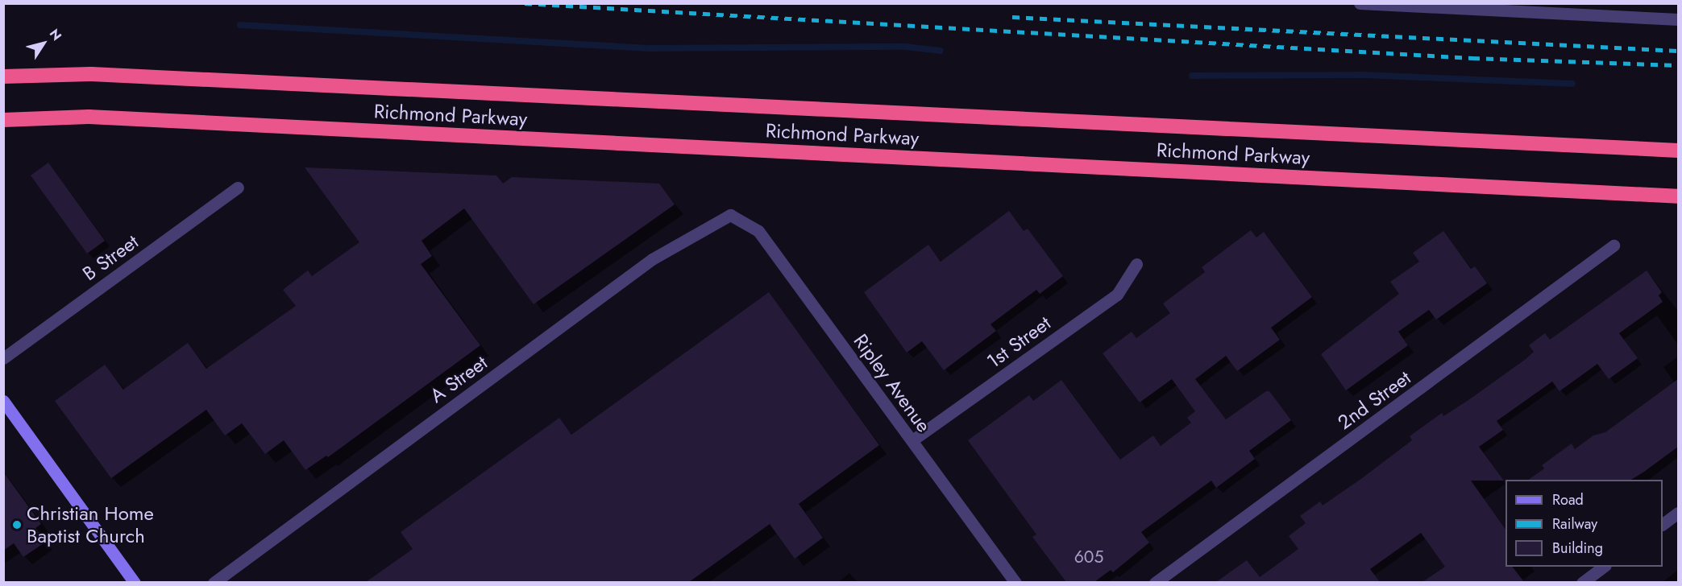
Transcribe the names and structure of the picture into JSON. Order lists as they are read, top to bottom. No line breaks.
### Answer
{"streets":{"highway":["Richmond Parkway"],"street":["B Street","1st Street","A Street","Ripley Avenue","2nd Street"]},"crossings":[["1st Street","Ripley Avenue"],["A Street","Ripley Avenue"]],"places":["Christian Home Baptist Church"],"house_numbers":["605"],"legend":["Road","Railway","Building"],"north":"top right"}
